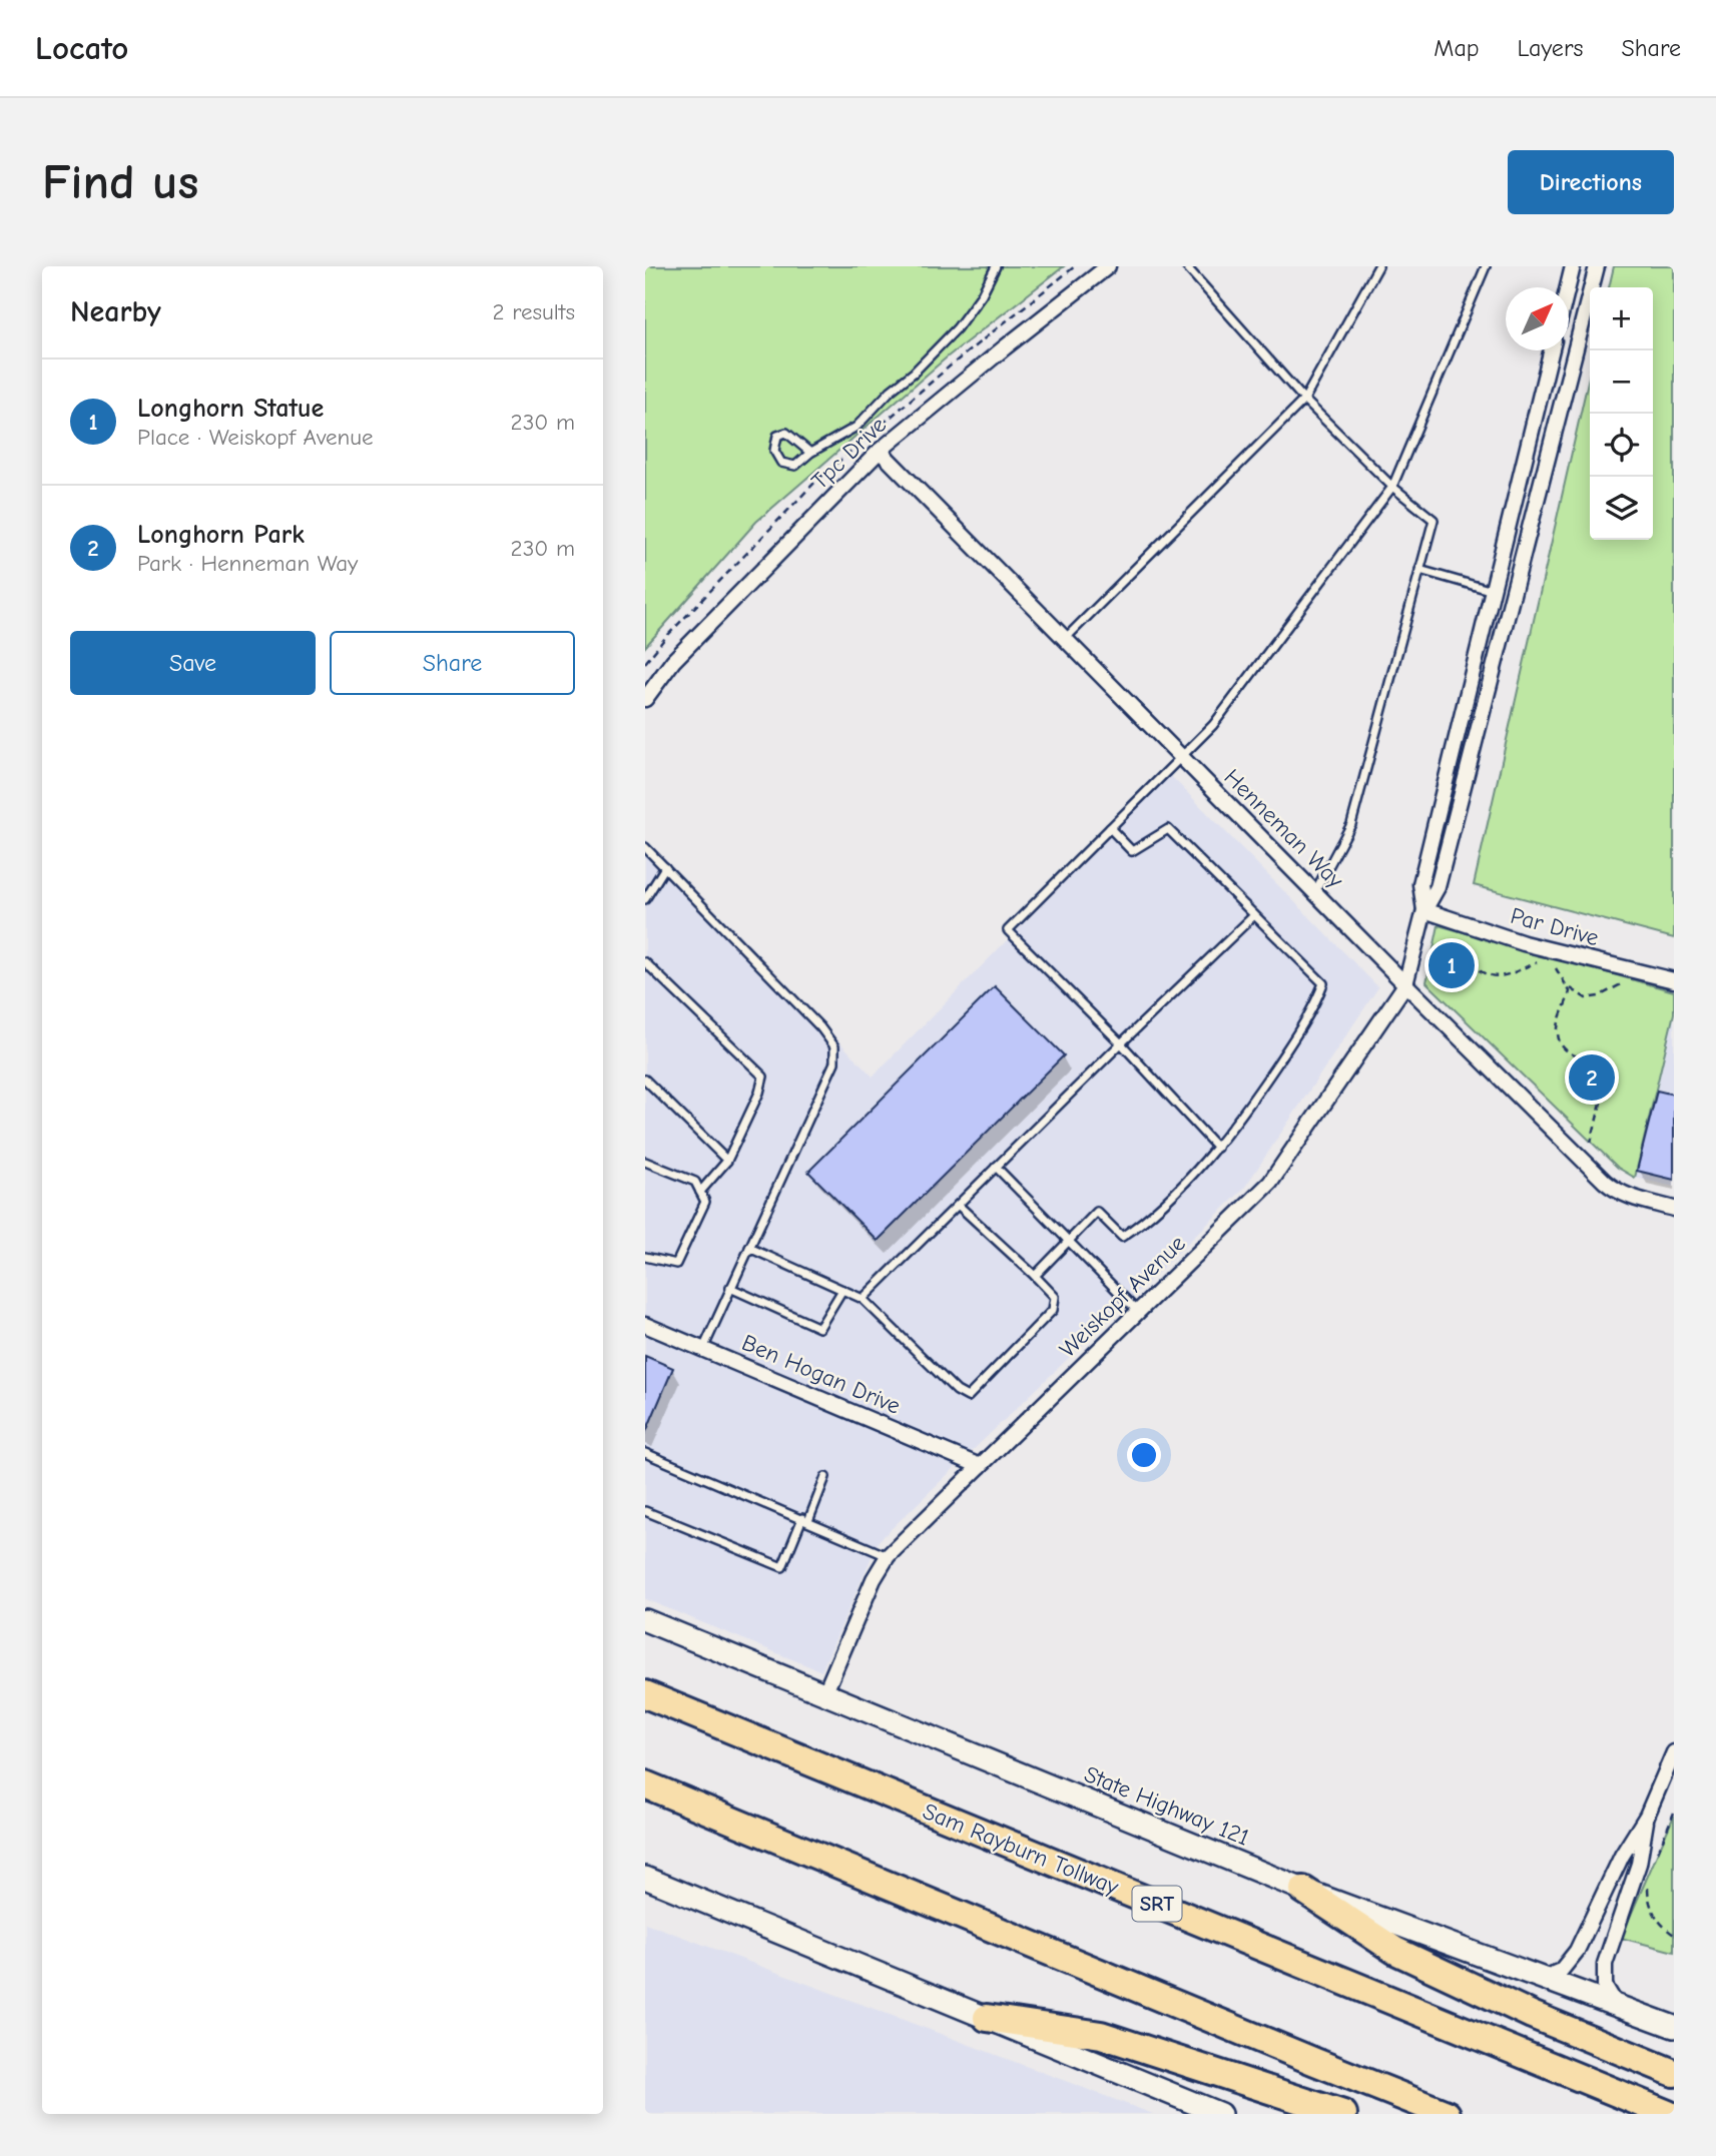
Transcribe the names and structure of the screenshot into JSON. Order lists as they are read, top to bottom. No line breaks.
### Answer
{"streets":{"highway":["Sam Rayburn Tollway","SRT"],"main road":["State Highway 121"],"street":["Tpc Drive","Henneman Way","Par Drive","Weiskopf Avenue","Ben Hogan Drive"]},"crossings":[["Tpc Drive","Henneman Way"],["Henneman Way","Weiskopf Avenue"],["Par Drive","Weiskopf Avenue"],["Weiskopf Avenue","Ben Hogan Drive"],["Weiskopf Avenue","State Highway 121"]],"north":"top right","page":{"header":"Locato","nav":["Map","Layers","Share"],"buttons":["Directions",["Save","Share"]],"title":"Find us","heading":["Nearby","2 results"],"map_buttons":["+","−"],"list":[{"mark":"1","name":"Longhorn Statue","note":"Place · Weiskopf Avenue","value":"230 m"},{"mark":"2","name":"Longhorn Park","note":"Park · Henneman Way","value":"230 m"}],"pins":["1","2"]}}
